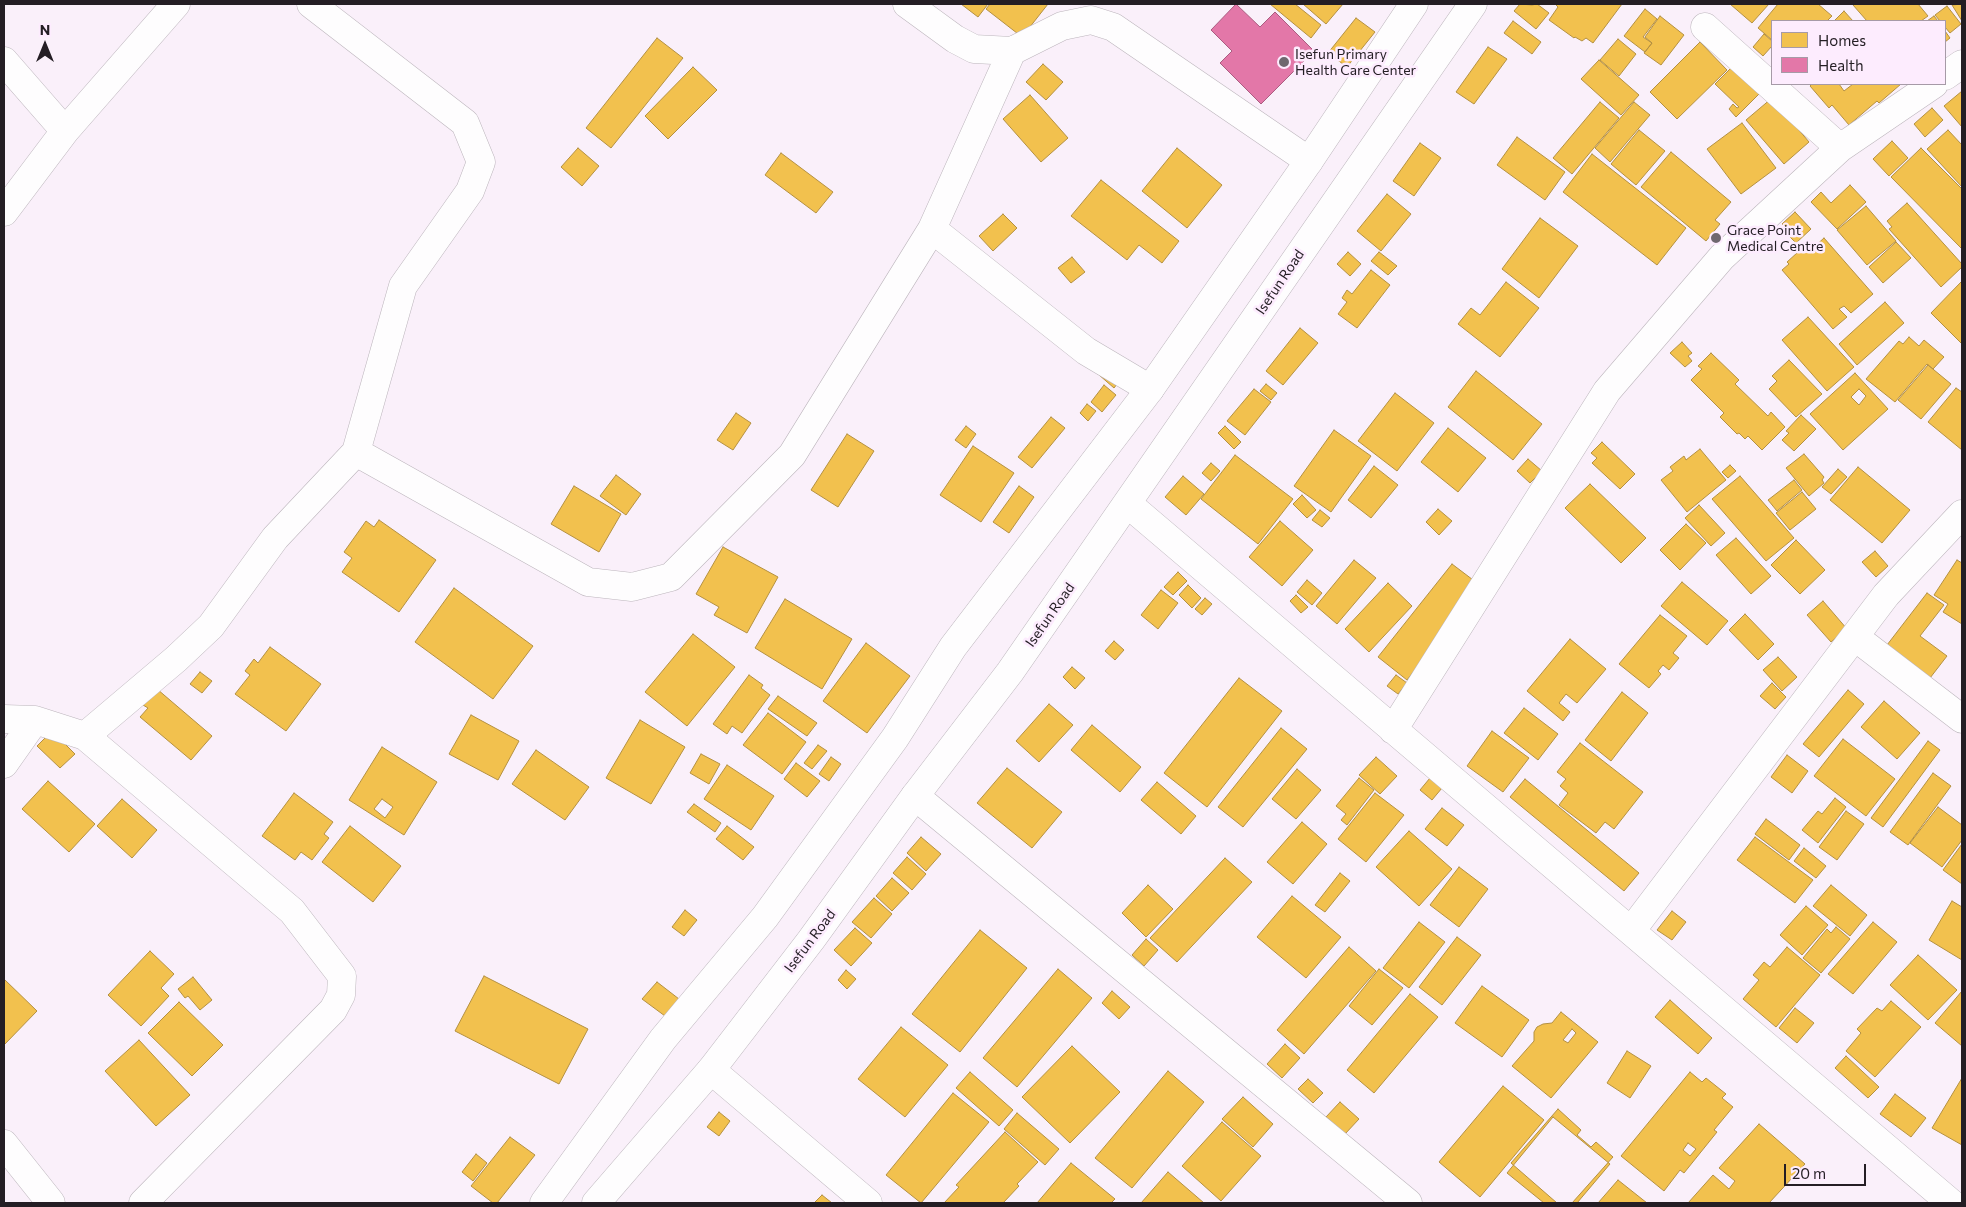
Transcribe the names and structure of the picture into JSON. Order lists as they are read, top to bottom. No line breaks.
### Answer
{"streets":{"street":["Isefun Road"]},"places":["Isefun Primary Health Care Center","Grace Point Medical Centre"],"legend":["Homes","Health"],"scale_bar":"20 m","north":"top"}
